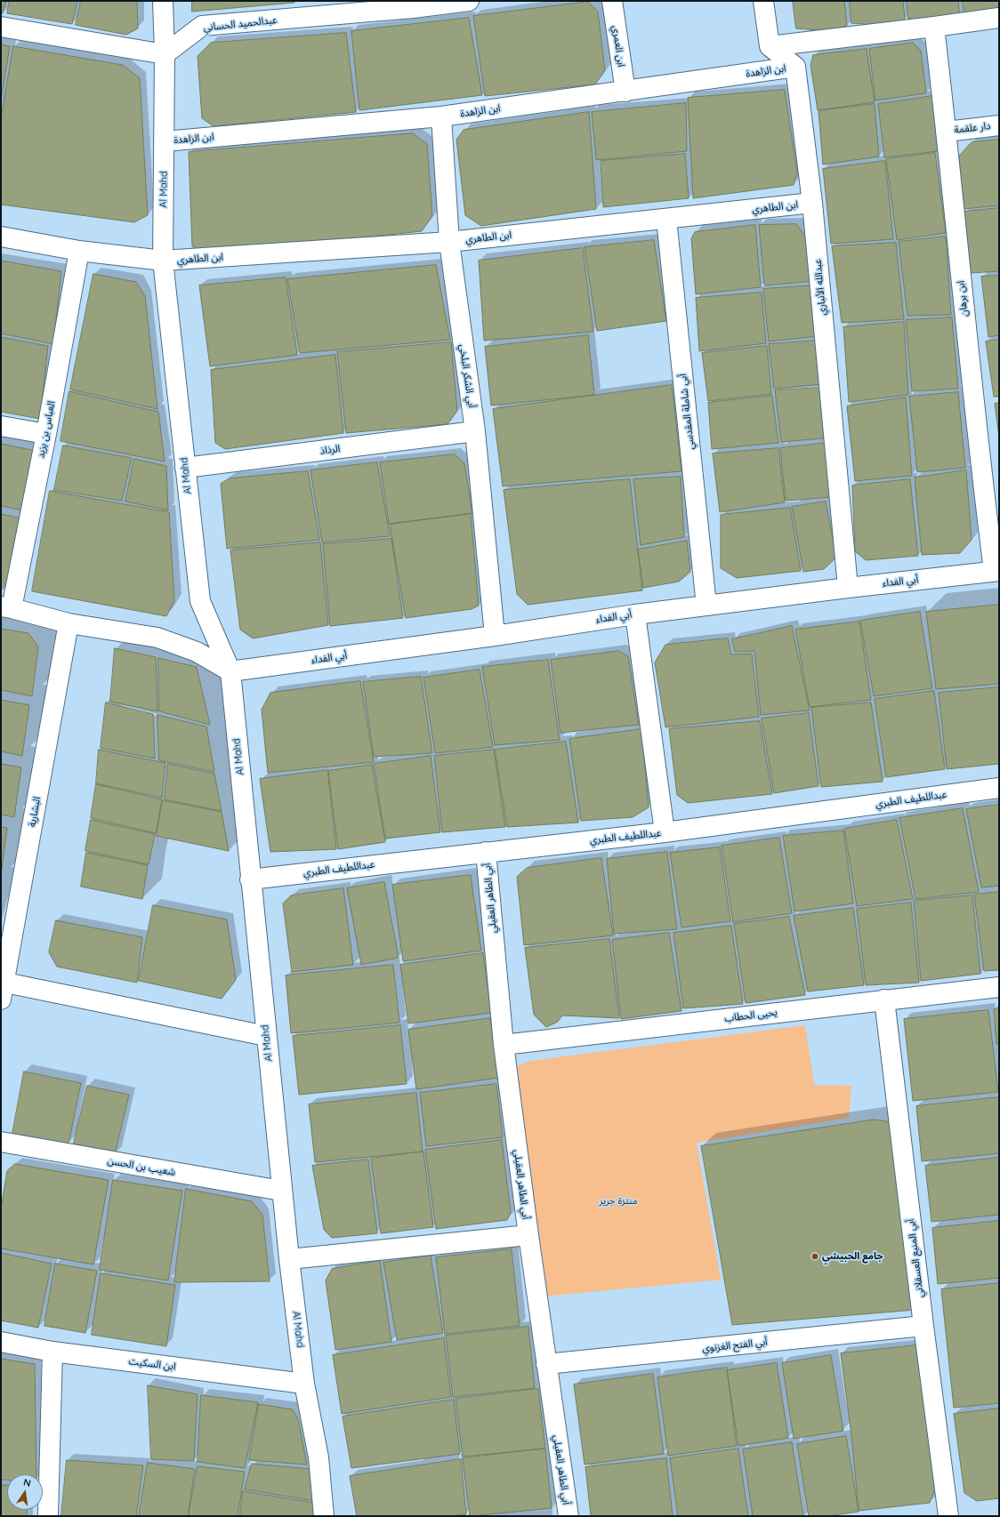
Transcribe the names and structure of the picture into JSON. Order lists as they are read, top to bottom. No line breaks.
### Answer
{"streets":{"street":["عبدالحميد الحساني","ابن العمري","ابن الزاهدة","دار علقمة","Al Mahd","ابن الطاهري","عبدالله الأنباري","ابن برهان","أبي الشكر البلخي","أبي شاملة المقدسي","العباس بن يزيد","الرذاذ","أبي الفداء","عبداللطيف الطبري","البشارية","أبي الطاهر العقيلي","يحيى الحطاب","شعيب بن الحسن","أبي المنيع العسقلاني","أبي الفتح الغزنوي","ابن السكيت"]},"crossings":[["عبدالحميد الحساني","Al Mahd"],["ابن العمري","ابن الزاهدة"],["ابن الزاهدة","Al Mahd"],["ابن الزاهدة","عبدالله الأنباري"],["ابن الزاهدة","أبي الشكر البلخي"],["دار علقمة","ابن برهان"],["Al Mahd","ابن الطاهري"],["Al Mahd","الرذاذ"],["Al Mahd","أبي الفداء"],["Al Mahd","عبداللطيف الطبري"],["Al Mahd","شعيب بن الحسن"],["Al Mahd","ابن السكيت"],["ابن الطاهري","عبدالله الأنباري"],["ابن الطاهري","أبي الشكر البلخي"],["ابن الطاهري","أبي شاملة المقدسي"],["عبدالله الأنباري","أبي الفداء"],["ابن برهان","أبي الفداء"],["أبي الشكر البلخي","الرذاذ"],["أبي الشكر البلخي","أبي الفداء"],["أبي شاملة المقدسي","أبي الفداء"],["عبداللطيف الطبري","أبي الطاهر العقيلي"],["أبي الطاهر العقيلي","يحيى الحطاب"],["أبي الطاهر العقيلي","أبي الفتح الغزنوي"],["يحيى الحطاب","أبي المنيع العسقلاني"],["أبي المنيع العسقلاني","أبي الفتح الغزنوي"]],"parks":["منتزة جرير"],"places":["جامع الحبيشي"],"north":"top"}
